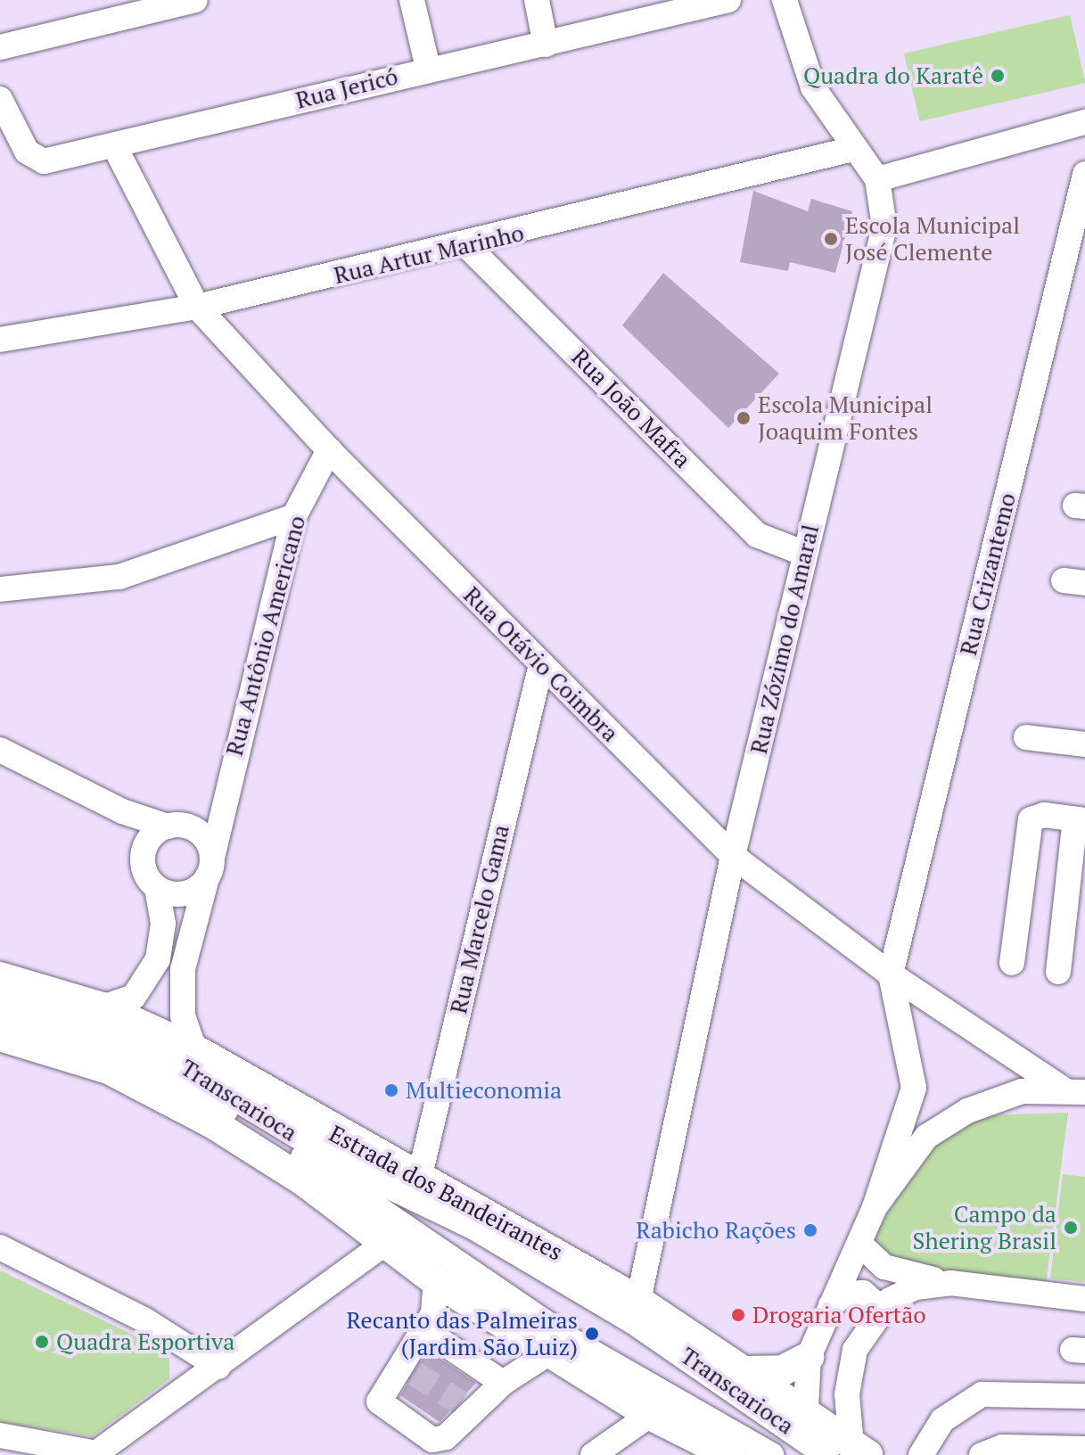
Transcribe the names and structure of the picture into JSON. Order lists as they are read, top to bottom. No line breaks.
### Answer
{"streets":{"main road":["Estrada dos Bandeirantes"],"street":["Rua Jericó","Rua Artur Marinho","Rua João Mafra","Rua Crizantemo","Rua Antônio Americano","Rua Zózimo do Amaral","Rua Otávio Coimbra","Rua Marcelo Gama","Transcarioca"]},"crossings":[["Rua Jericó","Rua Otávio Coimbra"],["Rua Artur Marinho","Rua João Mafra"],["Rua Artur Marinho","Rua Zózimo do Amaral"],["Rua Artur Marinho","Rua Otávio Coimbra"],["Rua João Mafra","Rua Zózimo do Amaral"],["Rua Crizantemo","Rua Otávio Coimbra"],["Rua Antônio Americano","Rua Otávio Coimbra"],["Rua Antônio Americano","Estrada dos Bandeirantes"],["Rua Zózimo do Amaral","Rua Otávio Coimbra"],["Rua Zózimo do Amaral","Estrada dos Bandeirantes"],["Rua Otávio Coimbra","Rua Marcelo Gama"],["Rua Marcelo Gama","Estrada dos Bandeirantes"],["Transcarioca","Estrada dos Bandeirantes"]],"places":["Quadra do Karatê","Escola Municipal José Clemente","Escola Municipal Joaquim Fontes","Multieconomia","Campo da Shering Brasil","Rabicho Rações","Drogaria Ofertão","Recanto das Palmeiras (Jardim São Luiz)","Quadra Esportiva"]}
